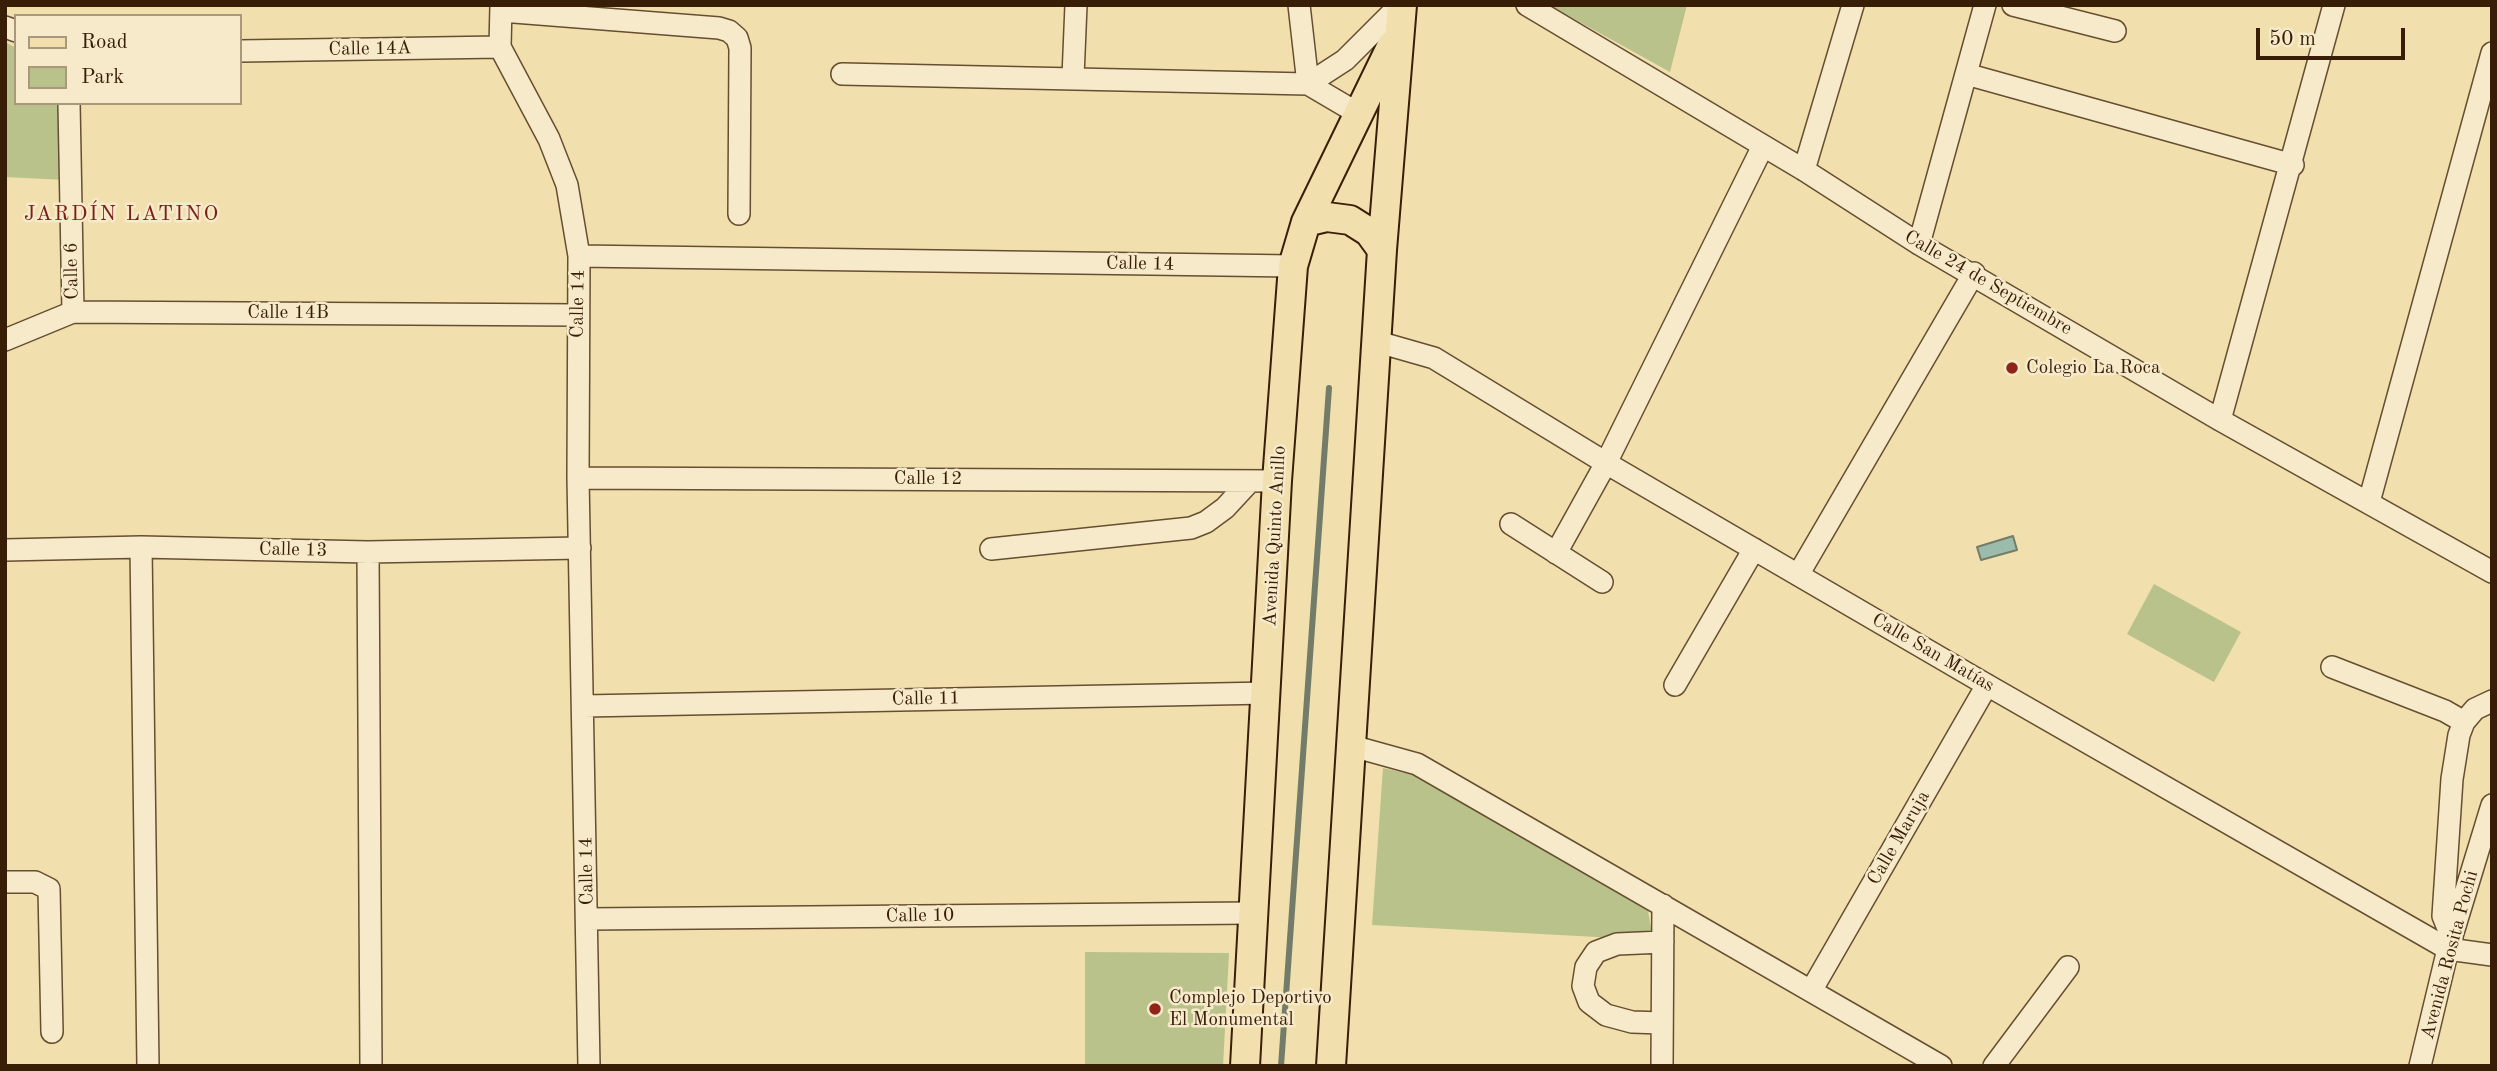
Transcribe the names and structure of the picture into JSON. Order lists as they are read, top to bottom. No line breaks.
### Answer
{"streets":{"main road":["Avenida Quinto Anillo"],"street":["Calle 14A","Calle 14","Calle 6","Calle 24 de Septiembre","Calle 14B","Calle 12","Calle 13","Calle San Matías","Calle 11","Calle Maruja","Calle 10","Avenida Rosita Pochi"]},"crossings":[["Calle 14","Calle 14B"],["Calle 14","Calle 12"],["Calle 14","Avenida Quinto Anillo"],["Calle 14","Calle 13"],["Calle 14","Calle 11"],["Calle 14","Calle 10"],["Calle 6","Calle 14B"],["Calle 12","Avenida Quinto Anillo"],["Avenida Quinto Anillo","Calle 11"],["Avenida Quinto Anillo","Calle 10"],["Calle San Matías","Calle Maruja"],["Calle San Matías","Avenida Rosita Pochi"]],"districts":["JARDÍN LATINO"],"places":["Colegio La Roca","Complejo Deportivo El Monumental"],"legend":["Road","Park"],"scale_bar":"50 m"}
